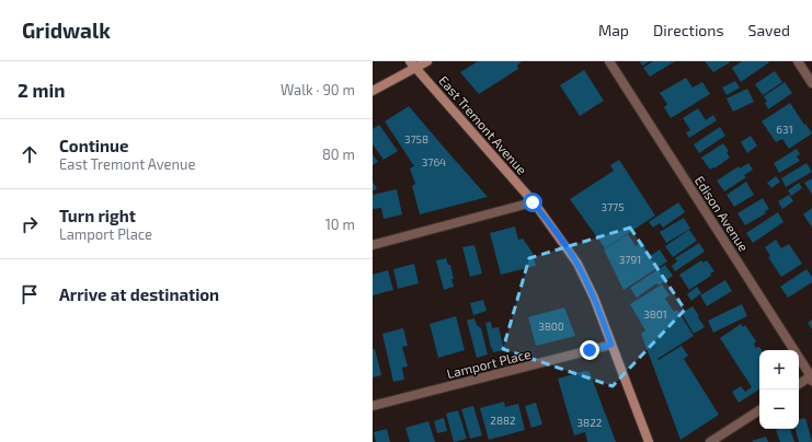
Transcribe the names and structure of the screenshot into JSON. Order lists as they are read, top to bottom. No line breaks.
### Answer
{"streets":{"main road":["East Tremont Avenue"],"street":["Edison Avenue","Lamport Place"]},"crossings":[["East Tremont Avenue","Lamport Place"]],"house_numbers":["631","3758","3764","3775","3791","3801","3800","2882","3822"],"page":{"header":"Gridwalk","nav":["Map","Directions","Saved"],"heading":["2 min","Walk · 90 m"],"list":[["Continue","East Tremont Avenue","80 m"],["Turn right","Lamport Place","10 m"],"Arrive at destination"],"map_buttons":["+","−"]}}
